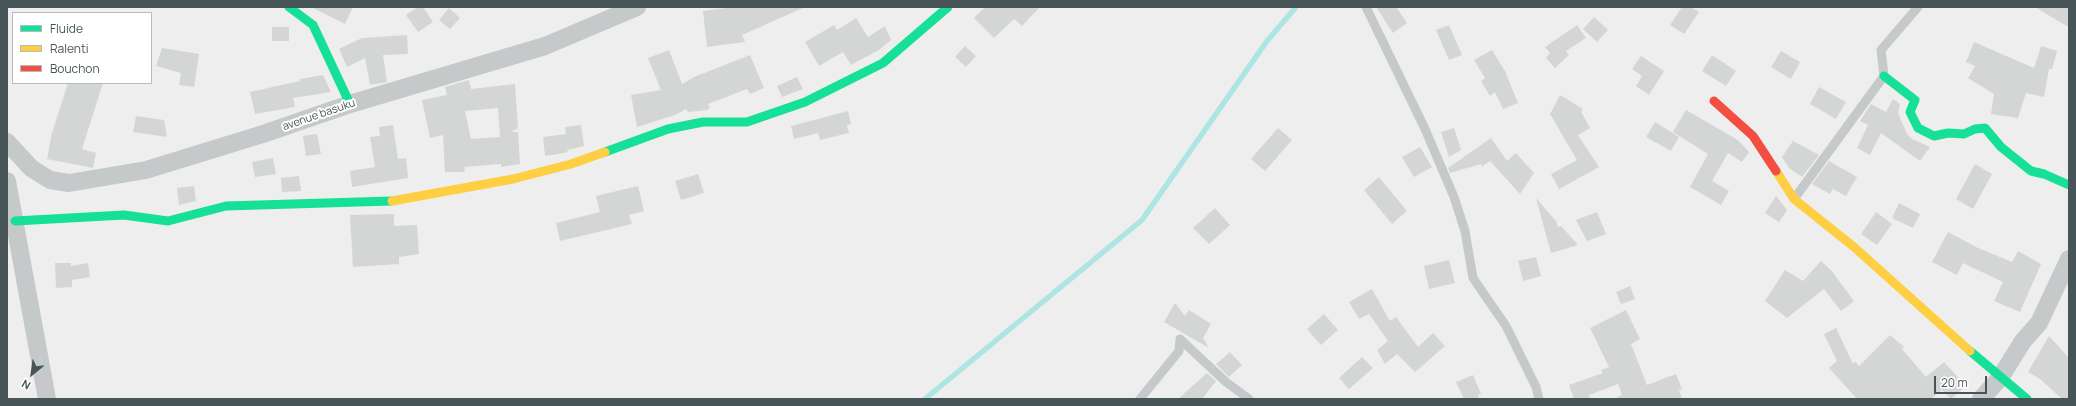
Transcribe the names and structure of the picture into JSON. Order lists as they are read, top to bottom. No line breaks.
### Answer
{"streets":{"street":["avenue basuku"]},"legend":["Fluide","Ralenti","Bouchon"],"scale_bar":"20 m","north":"bottom left"}
